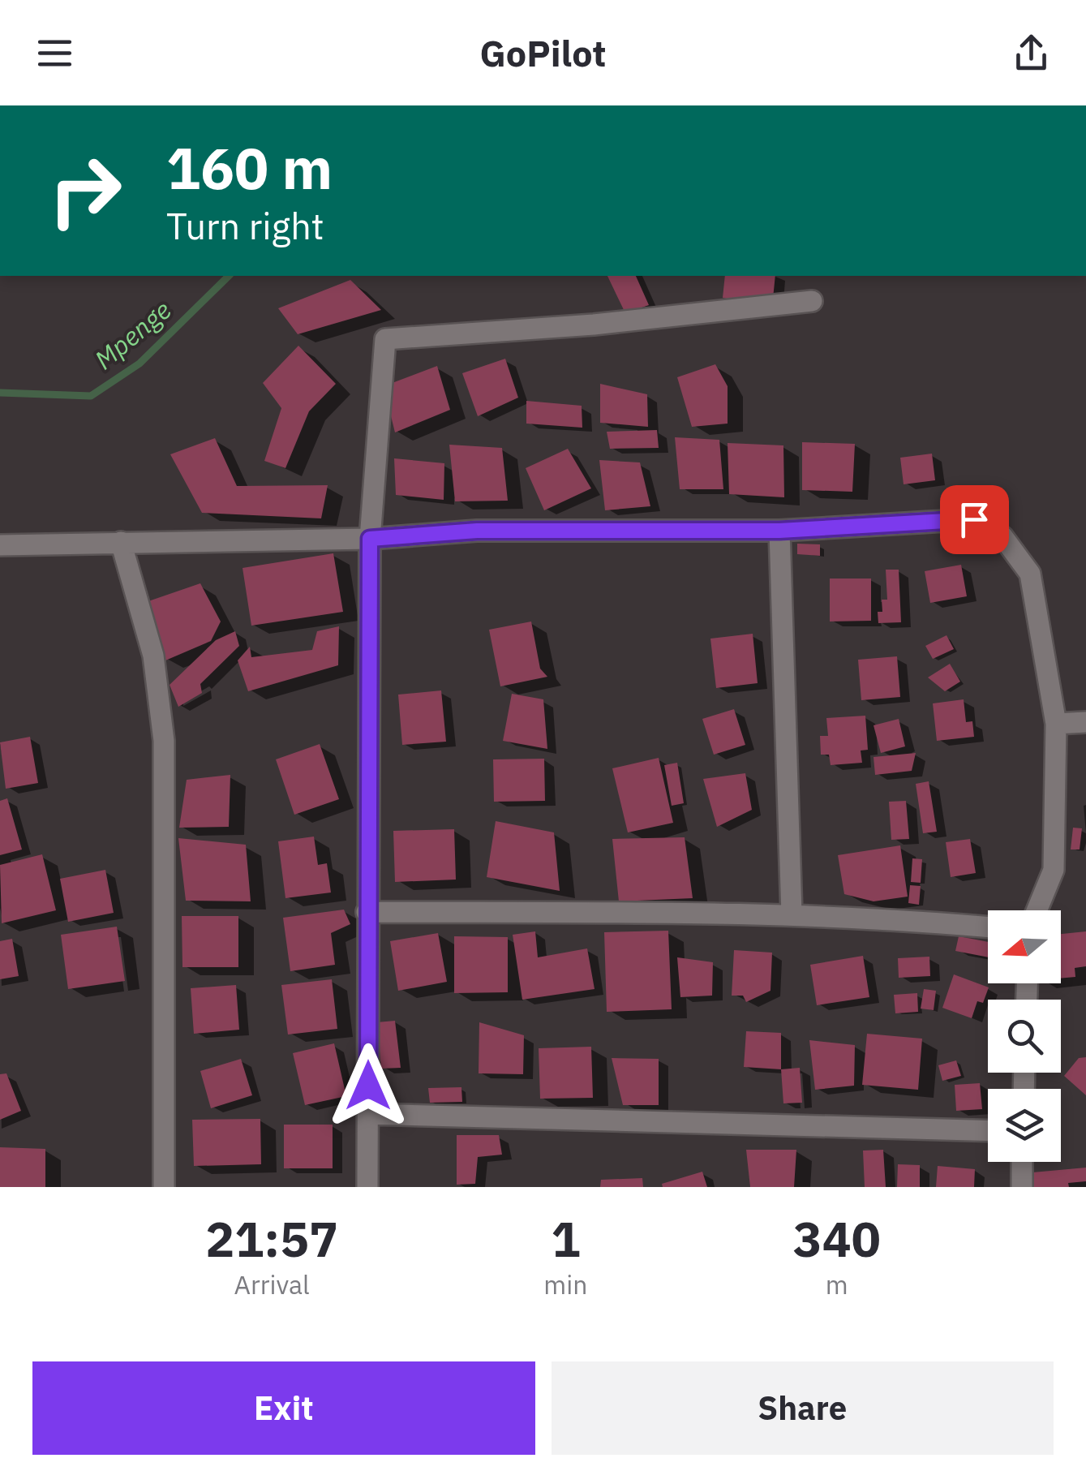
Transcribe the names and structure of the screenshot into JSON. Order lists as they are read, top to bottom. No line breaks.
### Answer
{"water":["Mpenge"],"north":"left","page":{"header":"GoPilot","turn":["160 m","Turn right"],"eta":["21:57","Arrival","1","min","340","m"],"buttons":["Exit","Share"]}}
